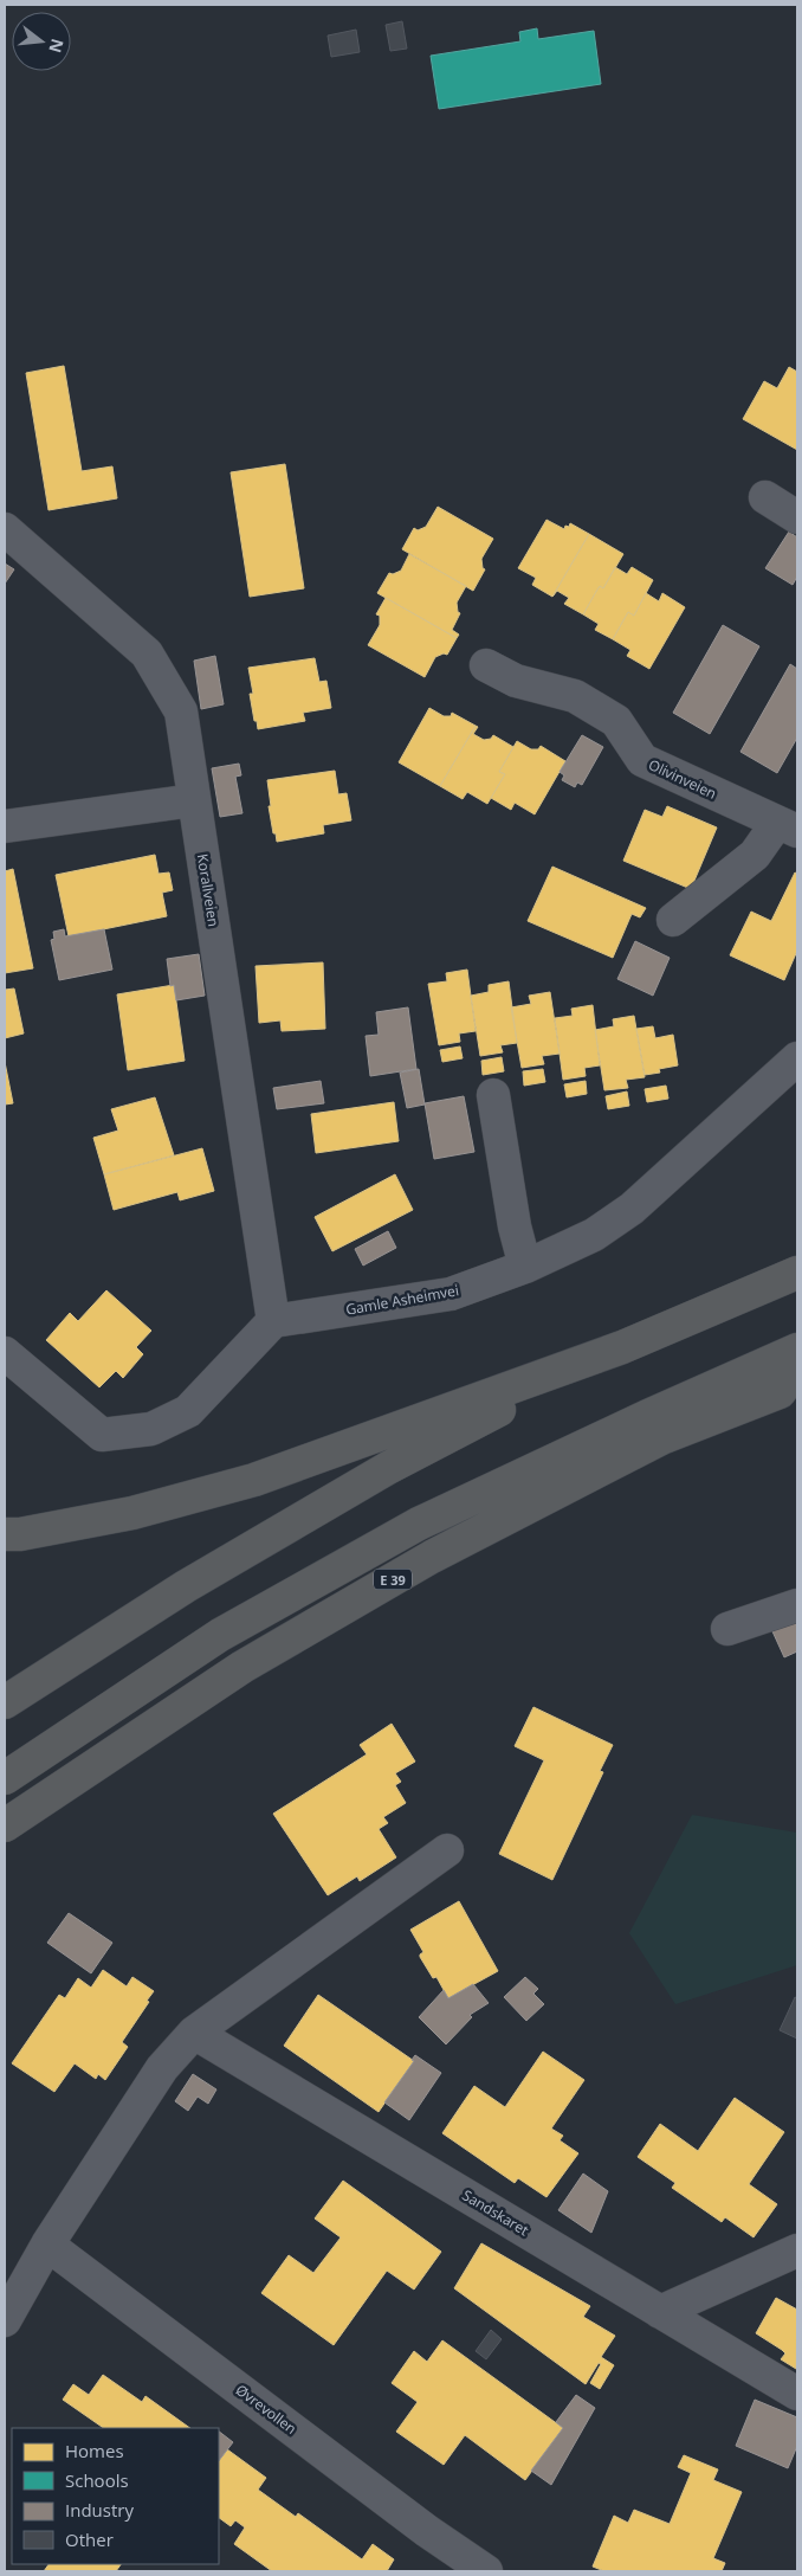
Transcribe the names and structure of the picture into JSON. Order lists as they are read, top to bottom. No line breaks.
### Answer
{"streets":{"highway":["E 39"],"street":["Olivinveien","Korallveien","Gamle Asheimvei","Sandskaret","Øvrevollen"]},"crossings":[["Korallveien","Gamle Asheimvei"]],"legend":["Homes","Schools","Industry","Other"],"north":"right"}
